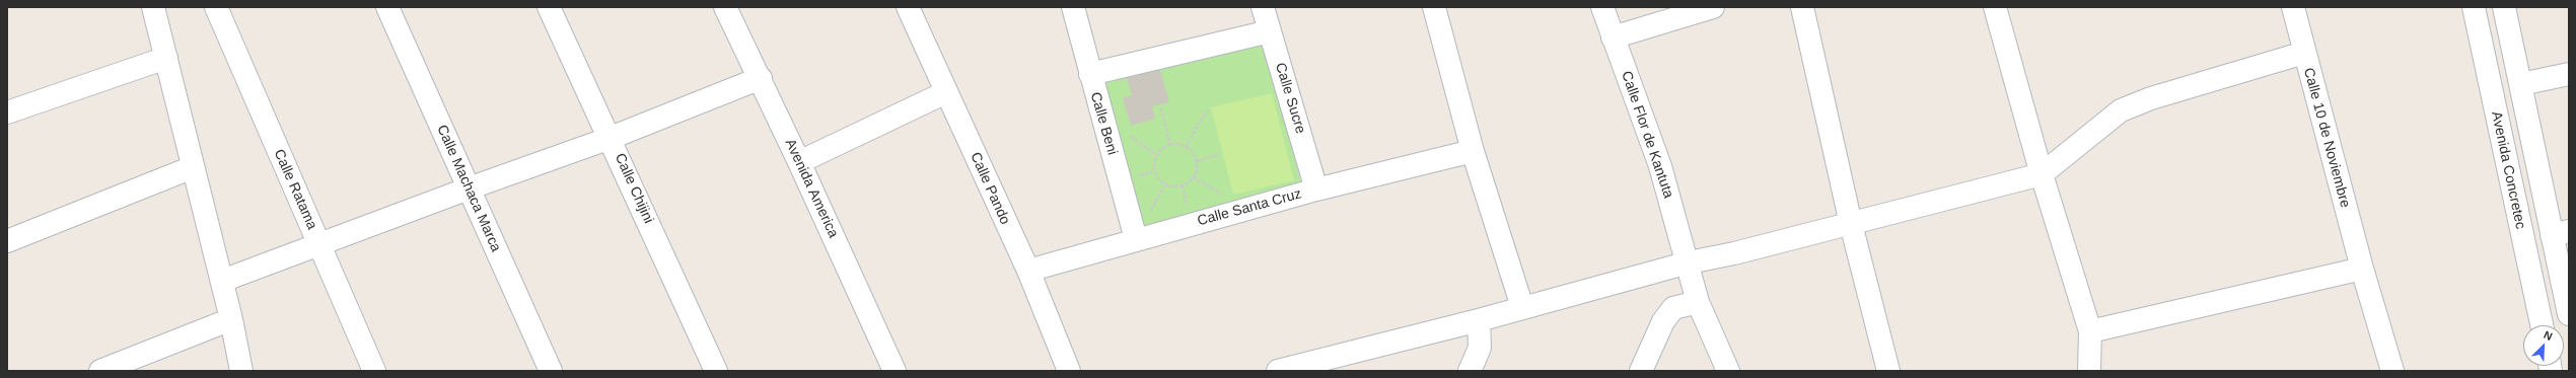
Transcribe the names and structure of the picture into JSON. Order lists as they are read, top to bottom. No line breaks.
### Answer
{"streets":{"street":["Calle Sucre","Calle Beni","Calle Flor de Kantuta","Calle 10 de Noviembre","Avenida Concretec","Calle Machaca Marca","Calle Chijini","Avenida America","Calle Pando","Calle Ratama","Calle Santa Cruz"]},"crossings":[["Calle Sucre","Calle Santa Cruz"],["Calle Beni","Calle Santa Cruz"],["Calle Pando","Calle Santa Cruz"]],"north":"top right"}
